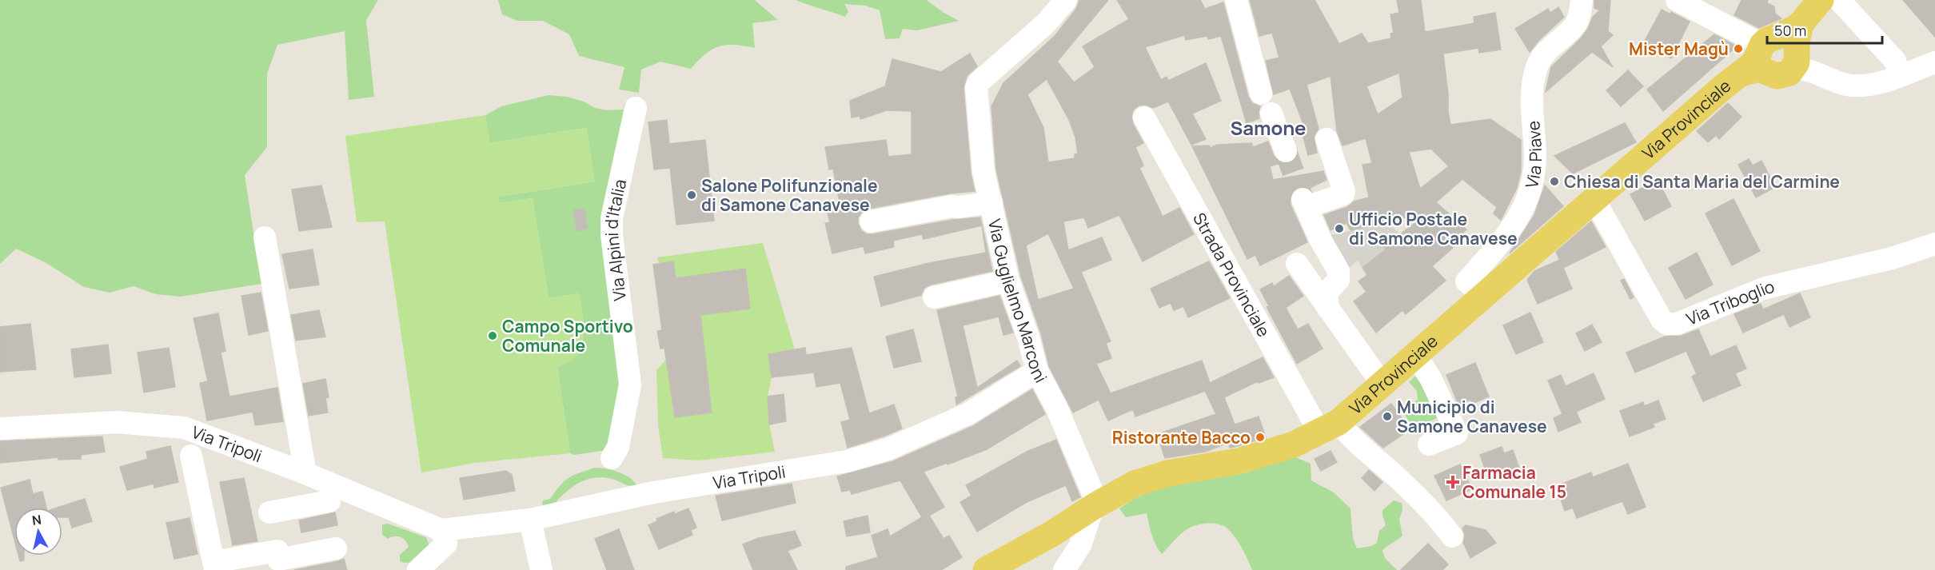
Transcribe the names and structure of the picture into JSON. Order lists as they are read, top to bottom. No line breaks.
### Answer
{"streets":{"main road":["Via Provinciale"],"street":["Via Piave","Via Alpini d'Italia","Strada Provinciale","Via Guglielmo Marconi","Via Triboglio","Via Tripoli"]},"crossings":[["Via Provinciale","Via Piave"],["Via Provinciale","Strada Provinciale"],["Via Provinciale","Via Guglielmo Marconi"],["Via Provinciale","Via Triboglio"],["Via Guglielmo Marconi","Via Tripoli"]],"districts":["Samone"],"places":{"other":["Mister Magù","Chiesa di Santa Maria del Carmine","Salone Polifunzionale di Samone Canavese","Ufficio Postale di Samone Canavese","Campo Sportivo Comunale","Municipio di Samone Canavese","Ristorante Bacco"],"health":["Farmacia Comunale 15"]},"scale_bar":"50 m","north":"top"}
